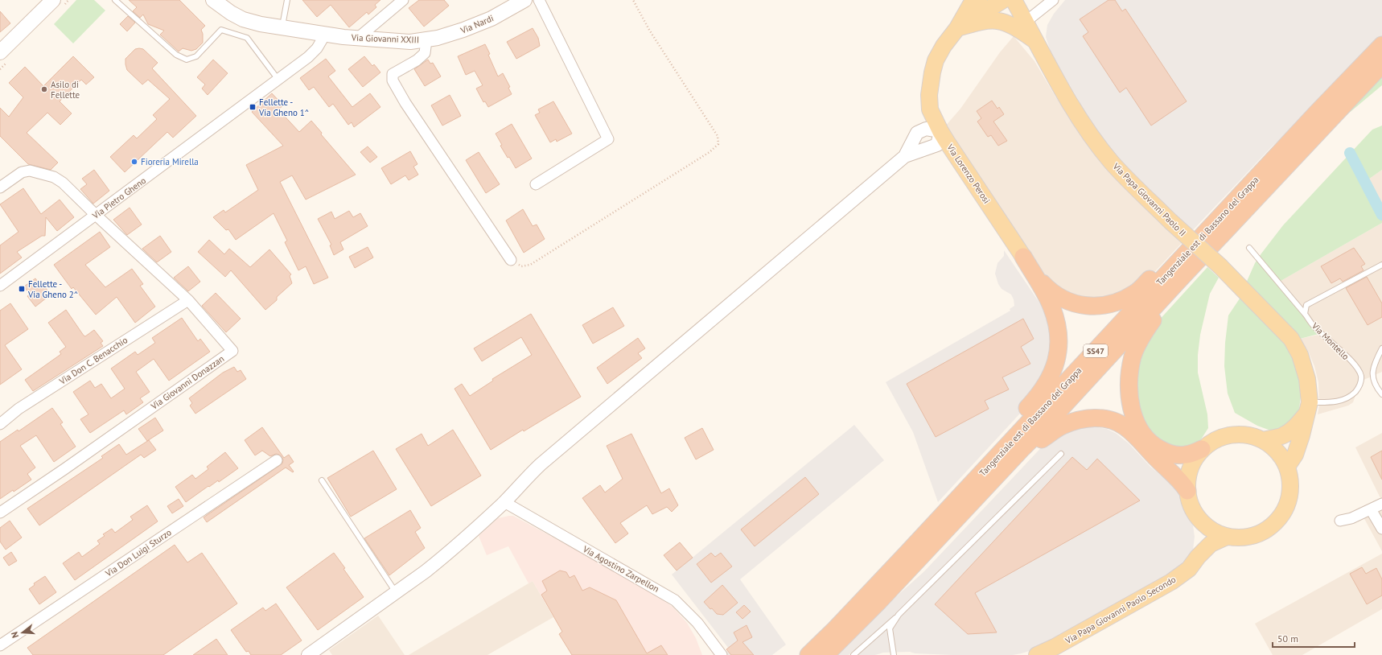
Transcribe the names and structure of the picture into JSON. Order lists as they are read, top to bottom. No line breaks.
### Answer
{"streets":{"highway":["Tangenziale est di Bassano del Grappa","SS47"],"main road":["Via Nardi","Via Giovanni XXIII","Via Lorenzo Perosi","Via Papa Giovanni Paolo II","Via Papa Giovanni Paolo Secondo"],"street":["Via Pietro Gheno","Via Don C. Benacchio","Via Giovanni Donazzan","Via Don Luigi Sturzo","Via Agostino Zarpellon"],"lane":["Via Montello"]},"crossings":[["Via Nardi","Via Giovanni XXIII"],["Via Giovanni XXIII","Via Pietro Gheno"],["Via Lorenzo Perosi","SS47"],["Via Pietro Gheno","Via Giovanni Donazzan"],["Via Papa Giovanni Paolo II","Via Montello"],["Via Papa Giovanni Paolo II","SS47"],["Via Papa Giovanni Paolo II","Via Papa Giovanni Paolo Secondo"],["Tangenziale est di Bassano del Grappa","SS47"],["SS47","Via Papa Giovanni Paolo Secondo"],["Via Don C. Benacchio","Via Giovanni Donazzan"]],"places":{"other":["Asilo di Fellette","Fioreria Mirella"],"transit":["Fellette - Via Gheno 1^","Fellette - Via Gheno 2^"]},"scale_bar":"50 m","north":"left"}
